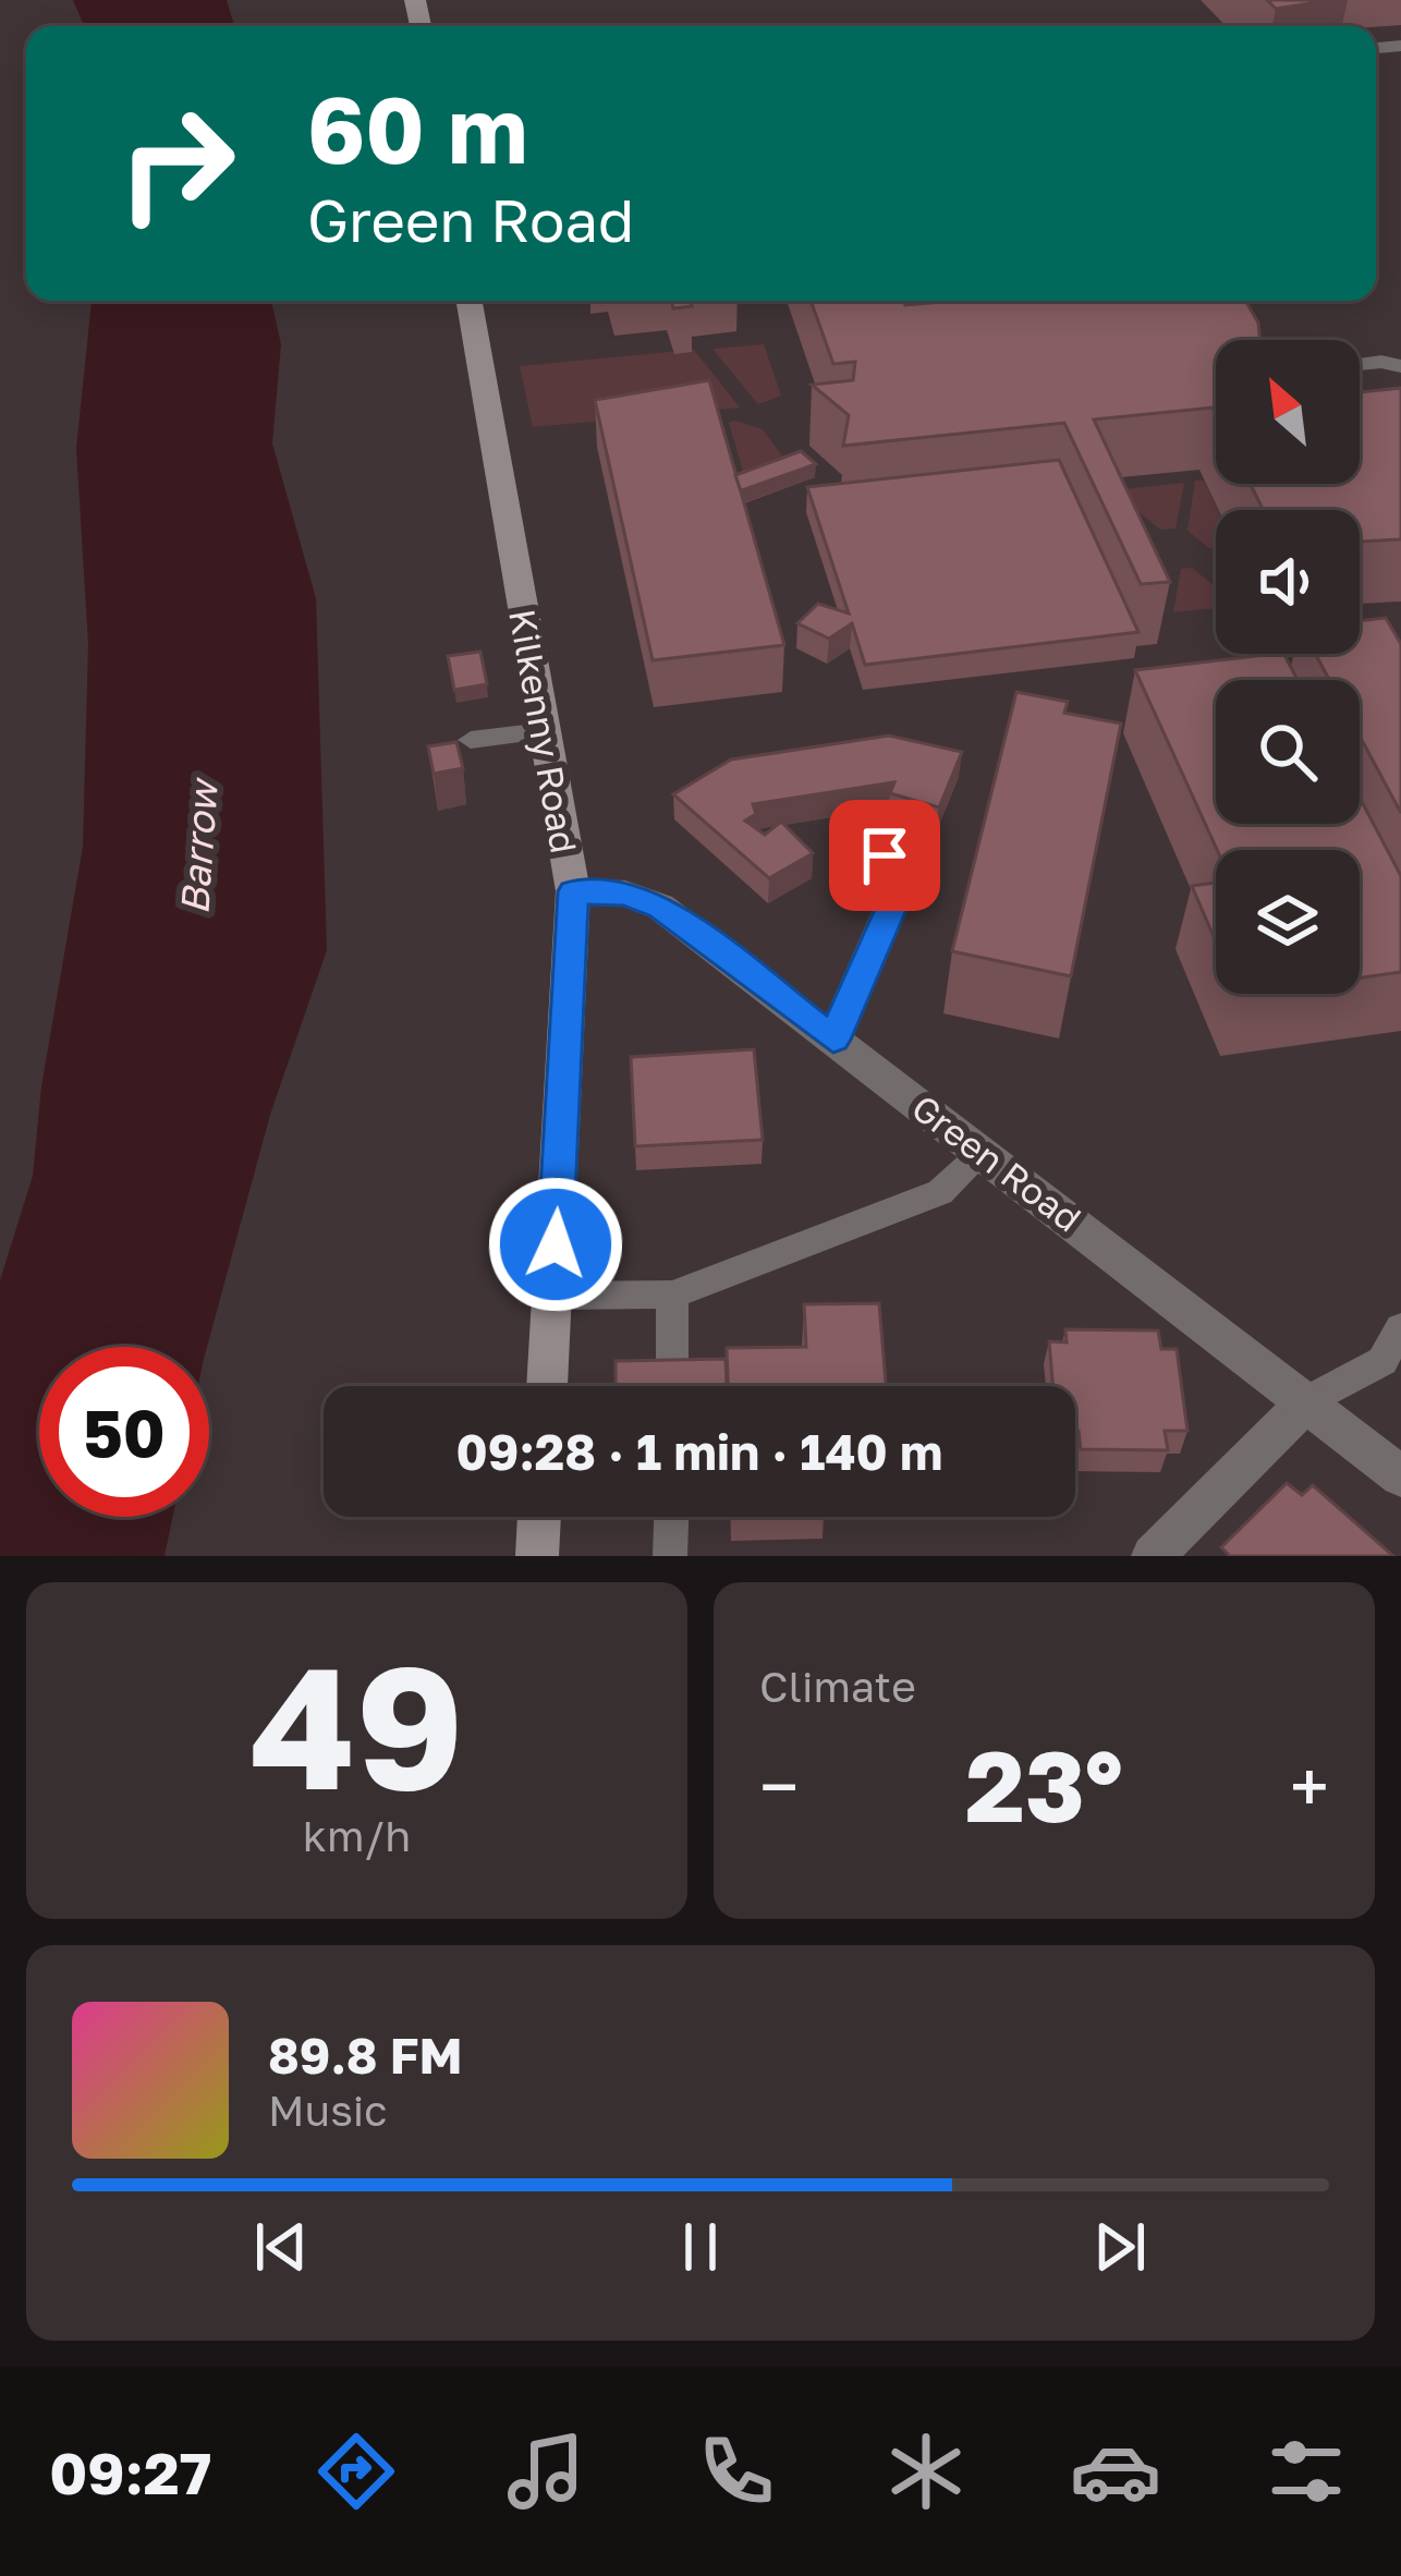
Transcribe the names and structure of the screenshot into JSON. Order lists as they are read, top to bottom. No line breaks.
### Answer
{"streets":{"main road":["Kilkenny Road"],"street":["Green Road"]},"crossings":[["Kilkenny Road","Green Road"]],"water":["Barrow"],"north":"top left","page":{"turn":["60 m","Green Road"],"limit":"50","trip":"09:28 · 1 min · 140 m","tile":[["49","km/h"],"Climate"],"heat":["−","23°","+"],"song":["89.8 FM","Music"],"tabs":"09:27"}}
